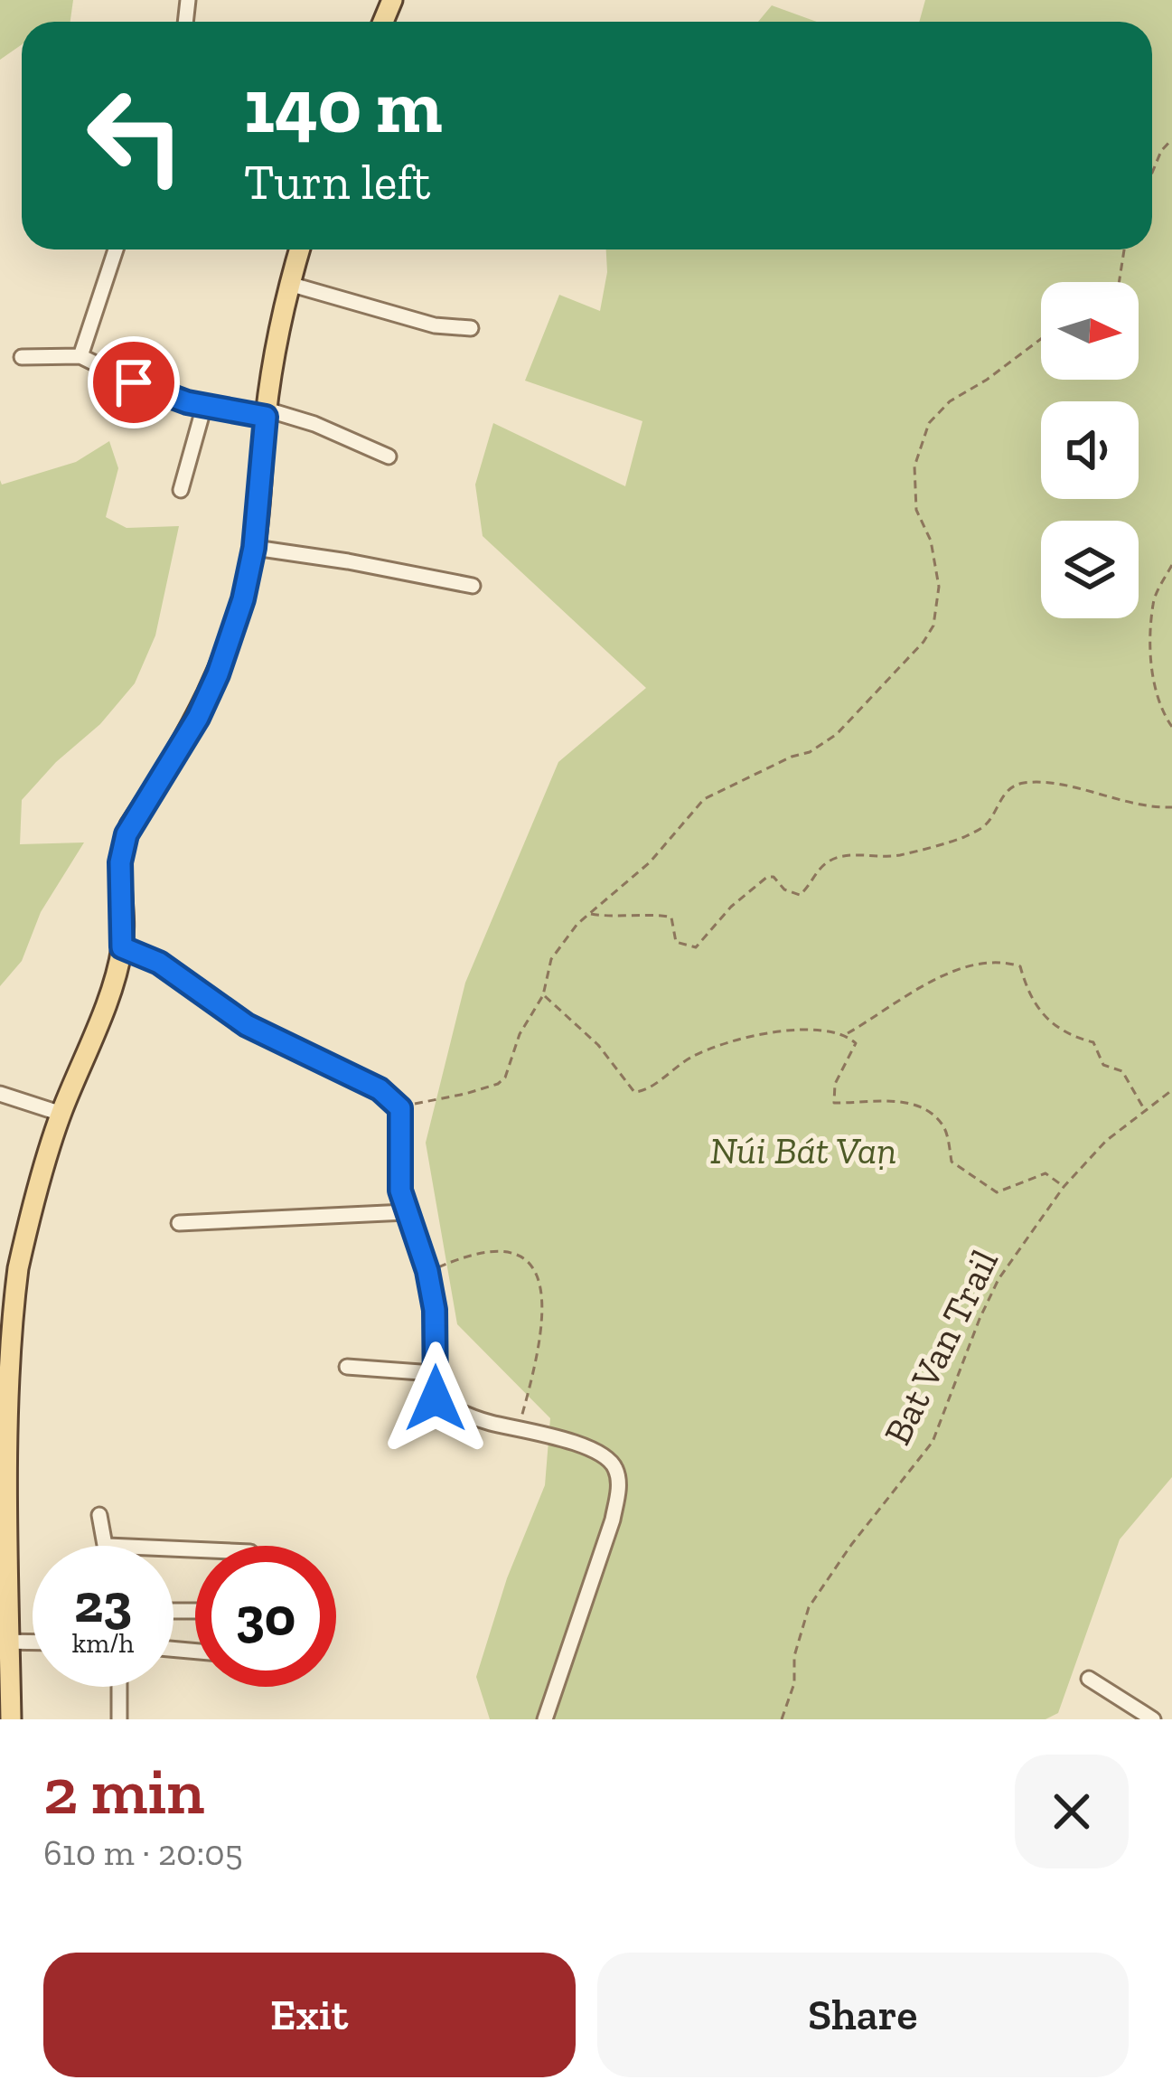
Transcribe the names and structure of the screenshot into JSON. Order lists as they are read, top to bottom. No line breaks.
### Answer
{"streets":{"path":["Bat Van Trail"]},"parks":["Núi Bát Vạn"],"north":"right","page":{"turn":["140 m","Turn left"],"speed":"23 km/h","limit":"30","heading":["2 min","610 m · 20:05"],"buttons":["Exit","Share"]}}
